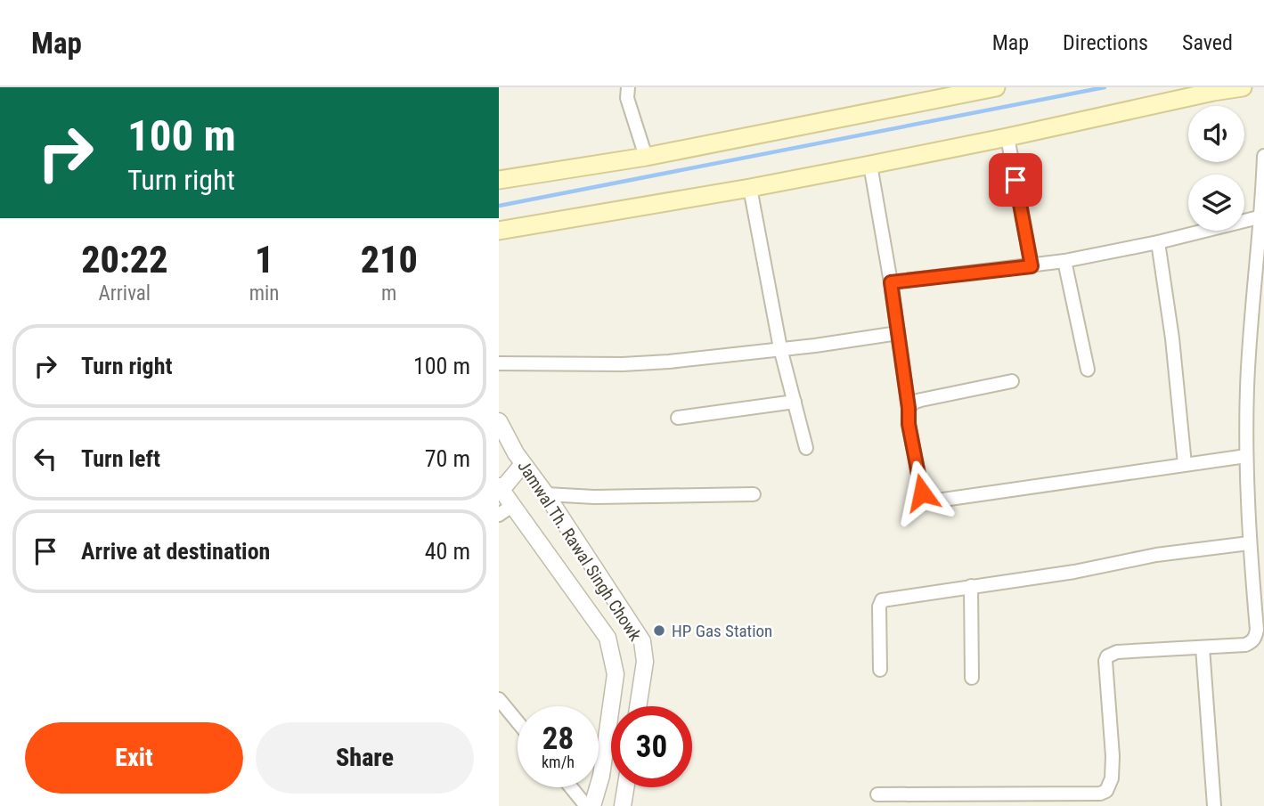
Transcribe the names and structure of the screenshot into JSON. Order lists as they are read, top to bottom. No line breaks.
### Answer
{"streets":{"street":["Jamwal Th. Rawal Singh Chowk"]},"places":["HP Gas Station"],"page":{"header":"Map","nav":["Map","Directions","Saved"],"turn":["100 m","Turn right"],"eta":["20:22","Arrival","1","min","210","m"],"list":[{"name":"Turn right","value":"100 m"},{"name":"Turn left","value":"70 m"},{"name":"Arrive at destination","value":"40 m"}],"speed":"28 km/h","limit":"30","buttons":["Exit","Share"]}}
